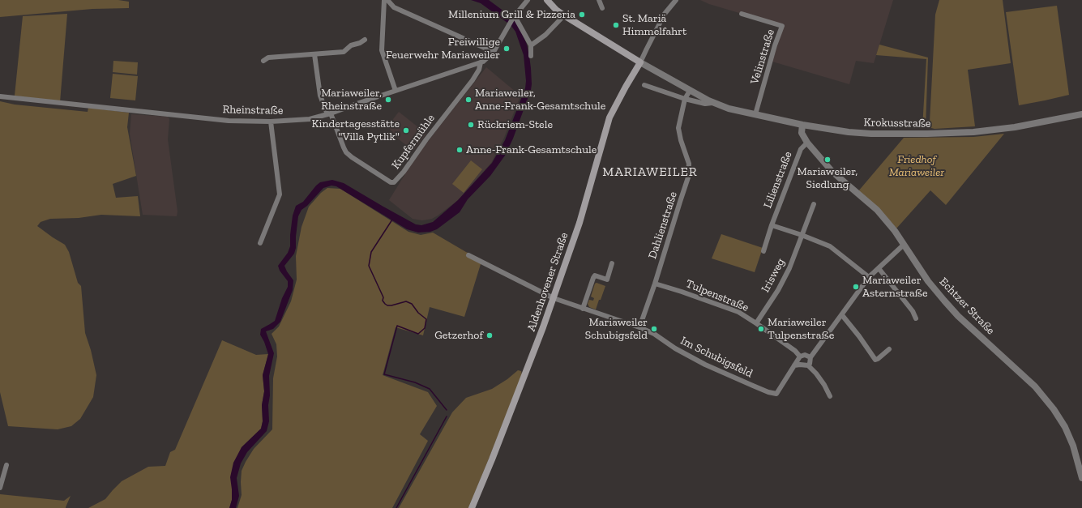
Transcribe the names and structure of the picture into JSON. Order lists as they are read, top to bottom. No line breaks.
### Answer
{"streets":{"main road":["Aldenhovener Straße"],"street":["Velinstraße","Rheinstraße","Krokusstraße","Kupfermühle","Lilienstraße","Dahlienstraße","Irisweg","Tulpenstraße","Echtzer Straße","Im Schubigsfeld"]},"crossings":[["Velinstraße","Krokusstraße"],["Rheinstraße","Kupfermühle"],["Krokusstraße","Dahlienstraße"],["Krokusstraße","Aldenhovener Straße"],["Krokusstraße","Echtzer Straße"],["Lilienstraße","Irisweg"],["Lilienstraße","Echtzer Straße"],["Dahlienstraße","Tulpenstraße"],["Dahlienstraße","Im Schubigsfeld"],["Irisweg","Tulpenstraße"],["Aldenhovener Straße","Im Schubigsfeld"]],"districts":["MARIAWEILER"],"parks":["Friedhof Mariaweiler"],"places":["Millenium Grill & Pizzeria","St. Mariä Himmelfahrt","Freiwillige Feuerwehr Mariaweiler","Mariaweiler, Rheinstraße","Mariaweiler, Anne-Frank-Gesamtschule","Rückriem-Stele","Kindertagesstätte \"Villa Pytlik\"","Anne-Frank-Gesamtschule","Mariaweiler, Siedlung","Mariaweiler Asternstraße","Mariaweiler Schubigsfeld","Mariaweiler Tulpenstraße","Getzerhof"]}
